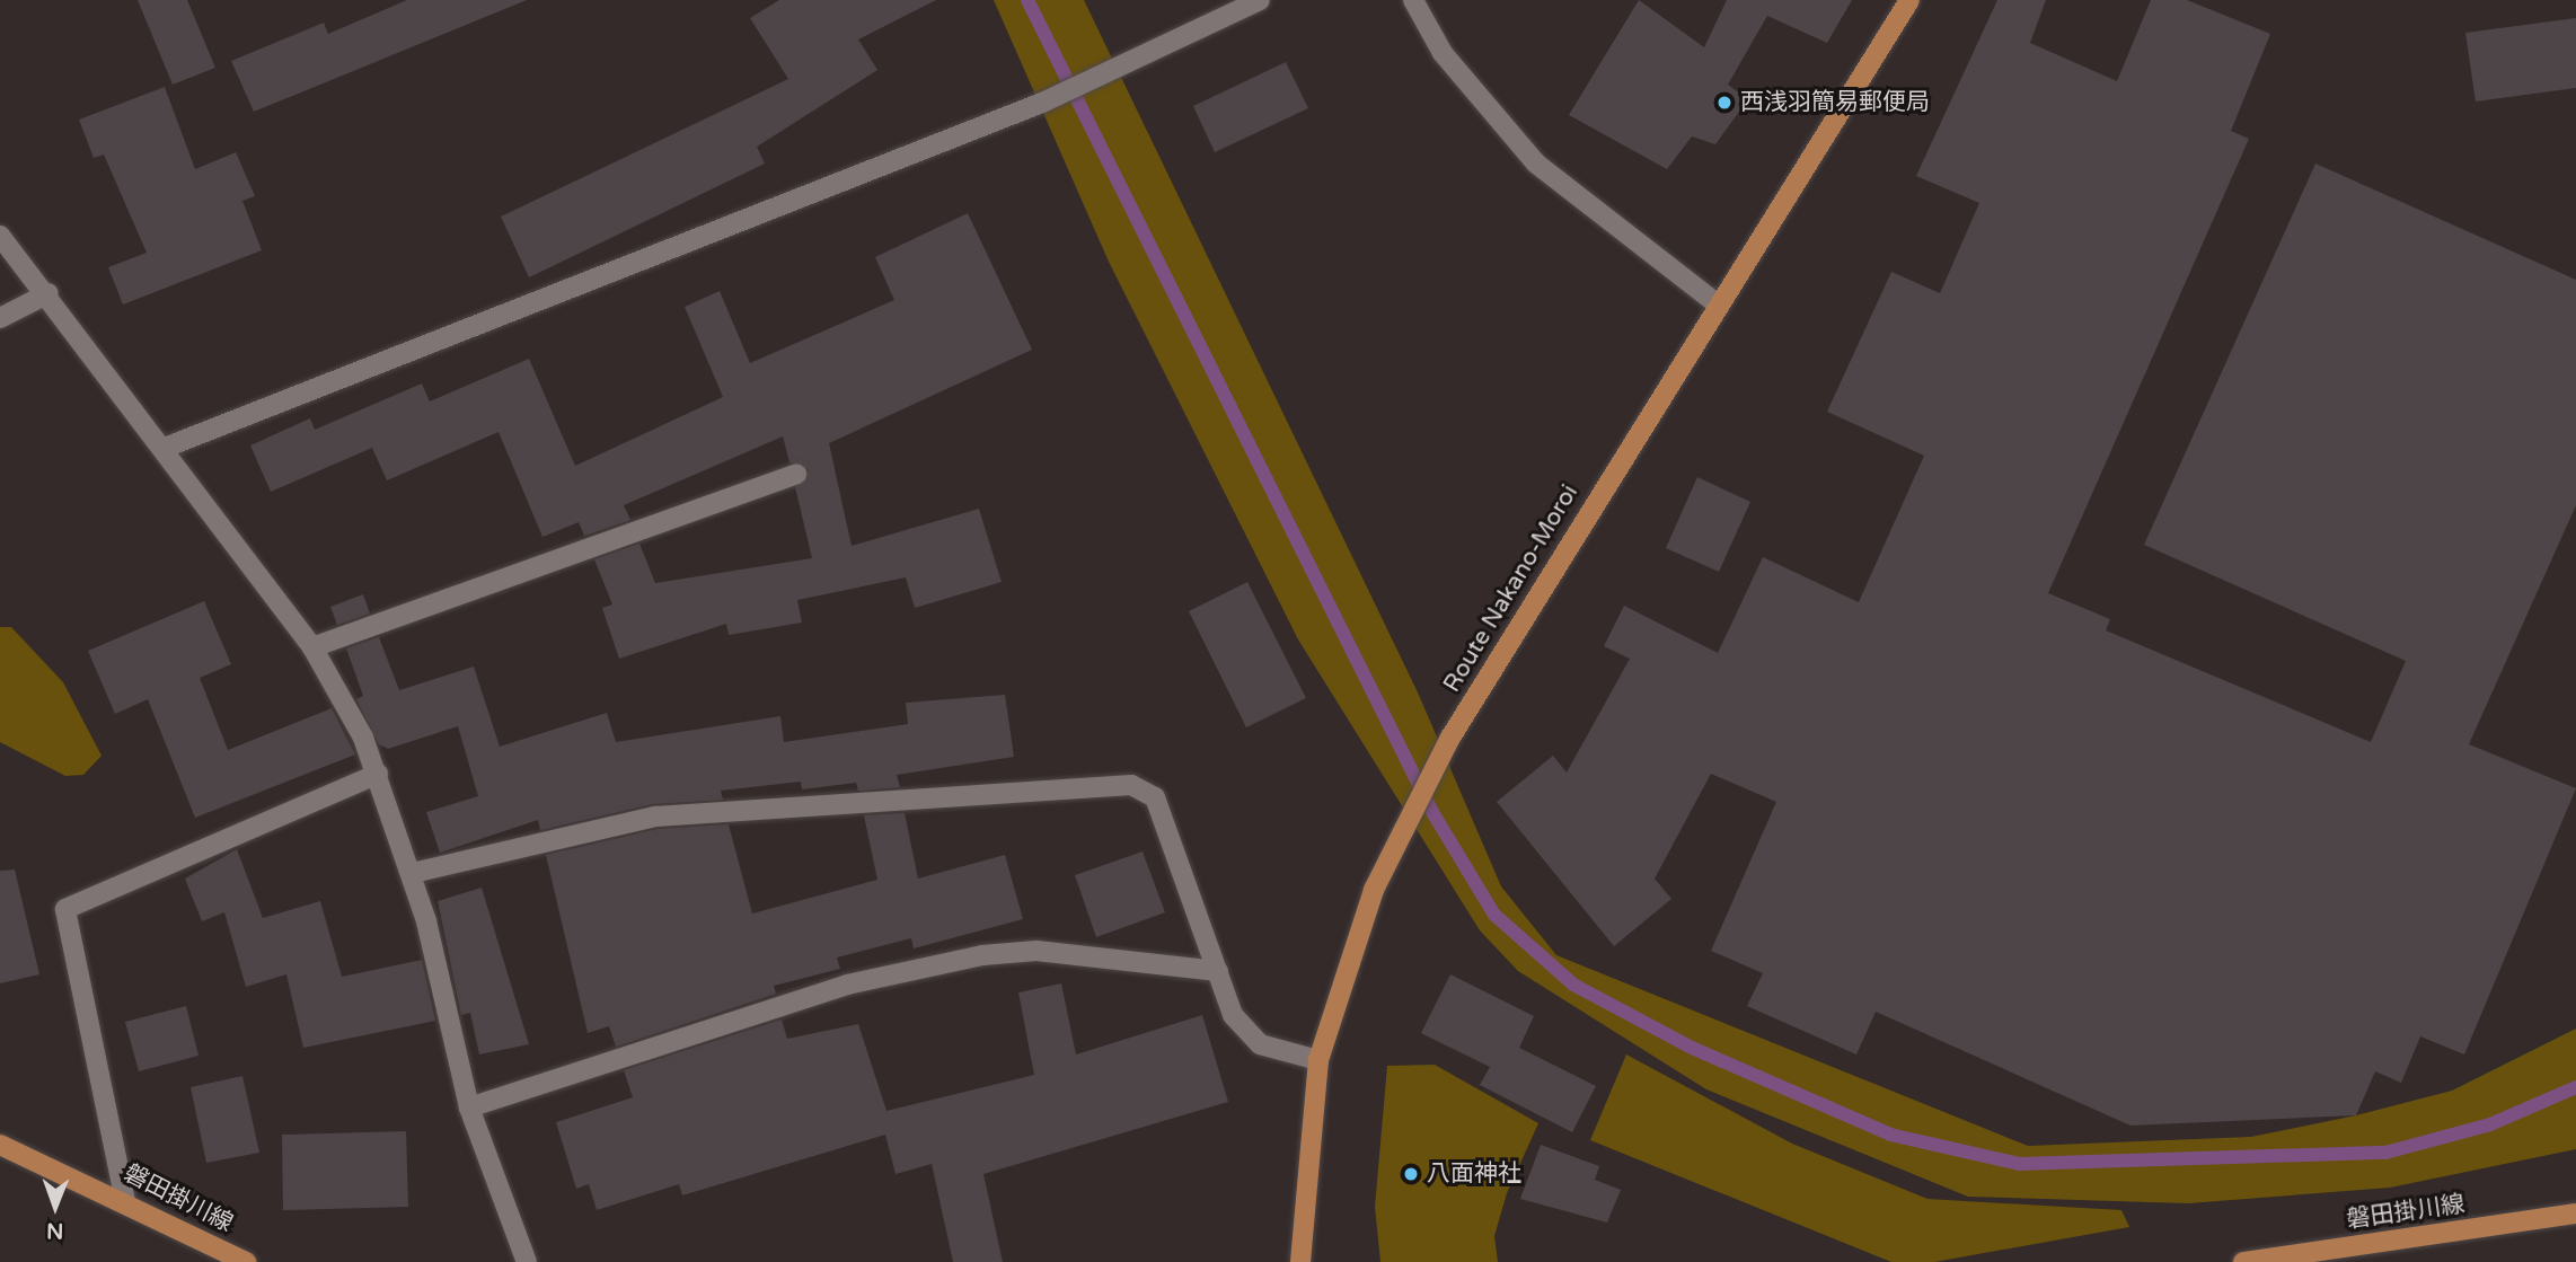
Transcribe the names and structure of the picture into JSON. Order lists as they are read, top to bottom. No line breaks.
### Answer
{"streets":{"main road":["Route Nakano-Moroi","磐田掛川線"]},"places":["西浅羽簡易郵便局","八面神社"],"north":"bottom"}
